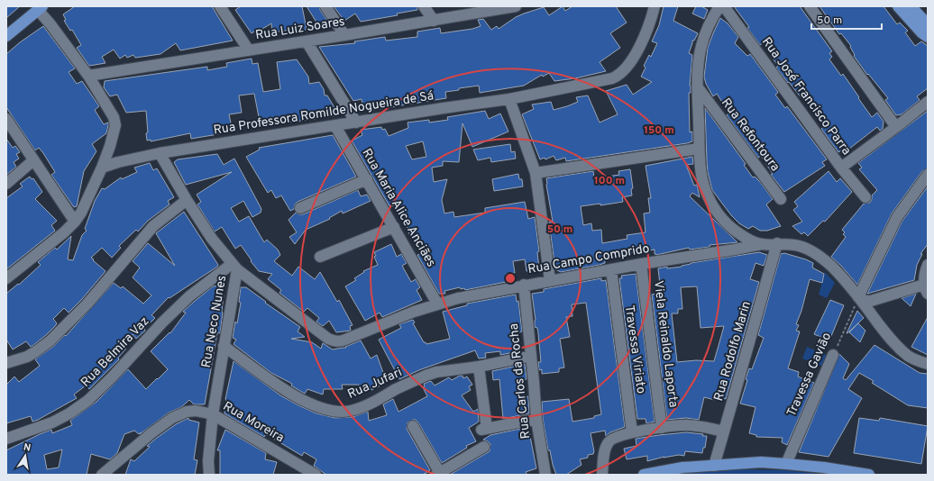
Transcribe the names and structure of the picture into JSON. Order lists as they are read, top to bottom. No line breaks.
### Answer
{"streets":{"street":["Rua Luiz Soares","Rua José Francisco Parra","Rua Professora Romilde Nogueira de Sá","Rua Refontoura","Rua Maria Alice Anciães","Rua Campo Comprido","Rua Neco Nunes","Viela Reinaldo Laporta","Travessa Viriato","Rua Rodolfo Marin","Rua Belmira Vaz","Travessa Gavião","Rua Carlos da Rocha","Rua Jufari","Rua Moreira"]},"crossings":[["Rua Professora Romilde Nogueira de Sá","Rua Maria Alice Anciães"],["Rua Professora Romilde Nogueira de Sá","Rua Neco Nunes"],["Rua Maria Alice Anciães","Rua Campo Comprido"],["Rua Campo Comprido","Rua Neco Nunes"],["Rua Campo Comprido","Viela Reinaldo Laporta"],["Rua Campo Comprido","Travessa Viriato"],["Rua Campo Comprido","Rua Rodolfo Marin"],["Rua Campo Comprido","Rua Belmira Vaz"],["Rua Campo Comprido","Travessa Gavião"],["Rua Campo Comprido","Rua Carlos da Rocha"],["Rua Neco Nunes","Rua Belmira Vaz"],["Rua Neco Nunes","Rua Jufari"],["Rua Neco Nunes","Rua Moreira"],["Rua Carlos da Rocha","Rua Jufari"]],"scale_bar":"50 m","north":"top","rings":["150 m","100 m","50 m"]}
